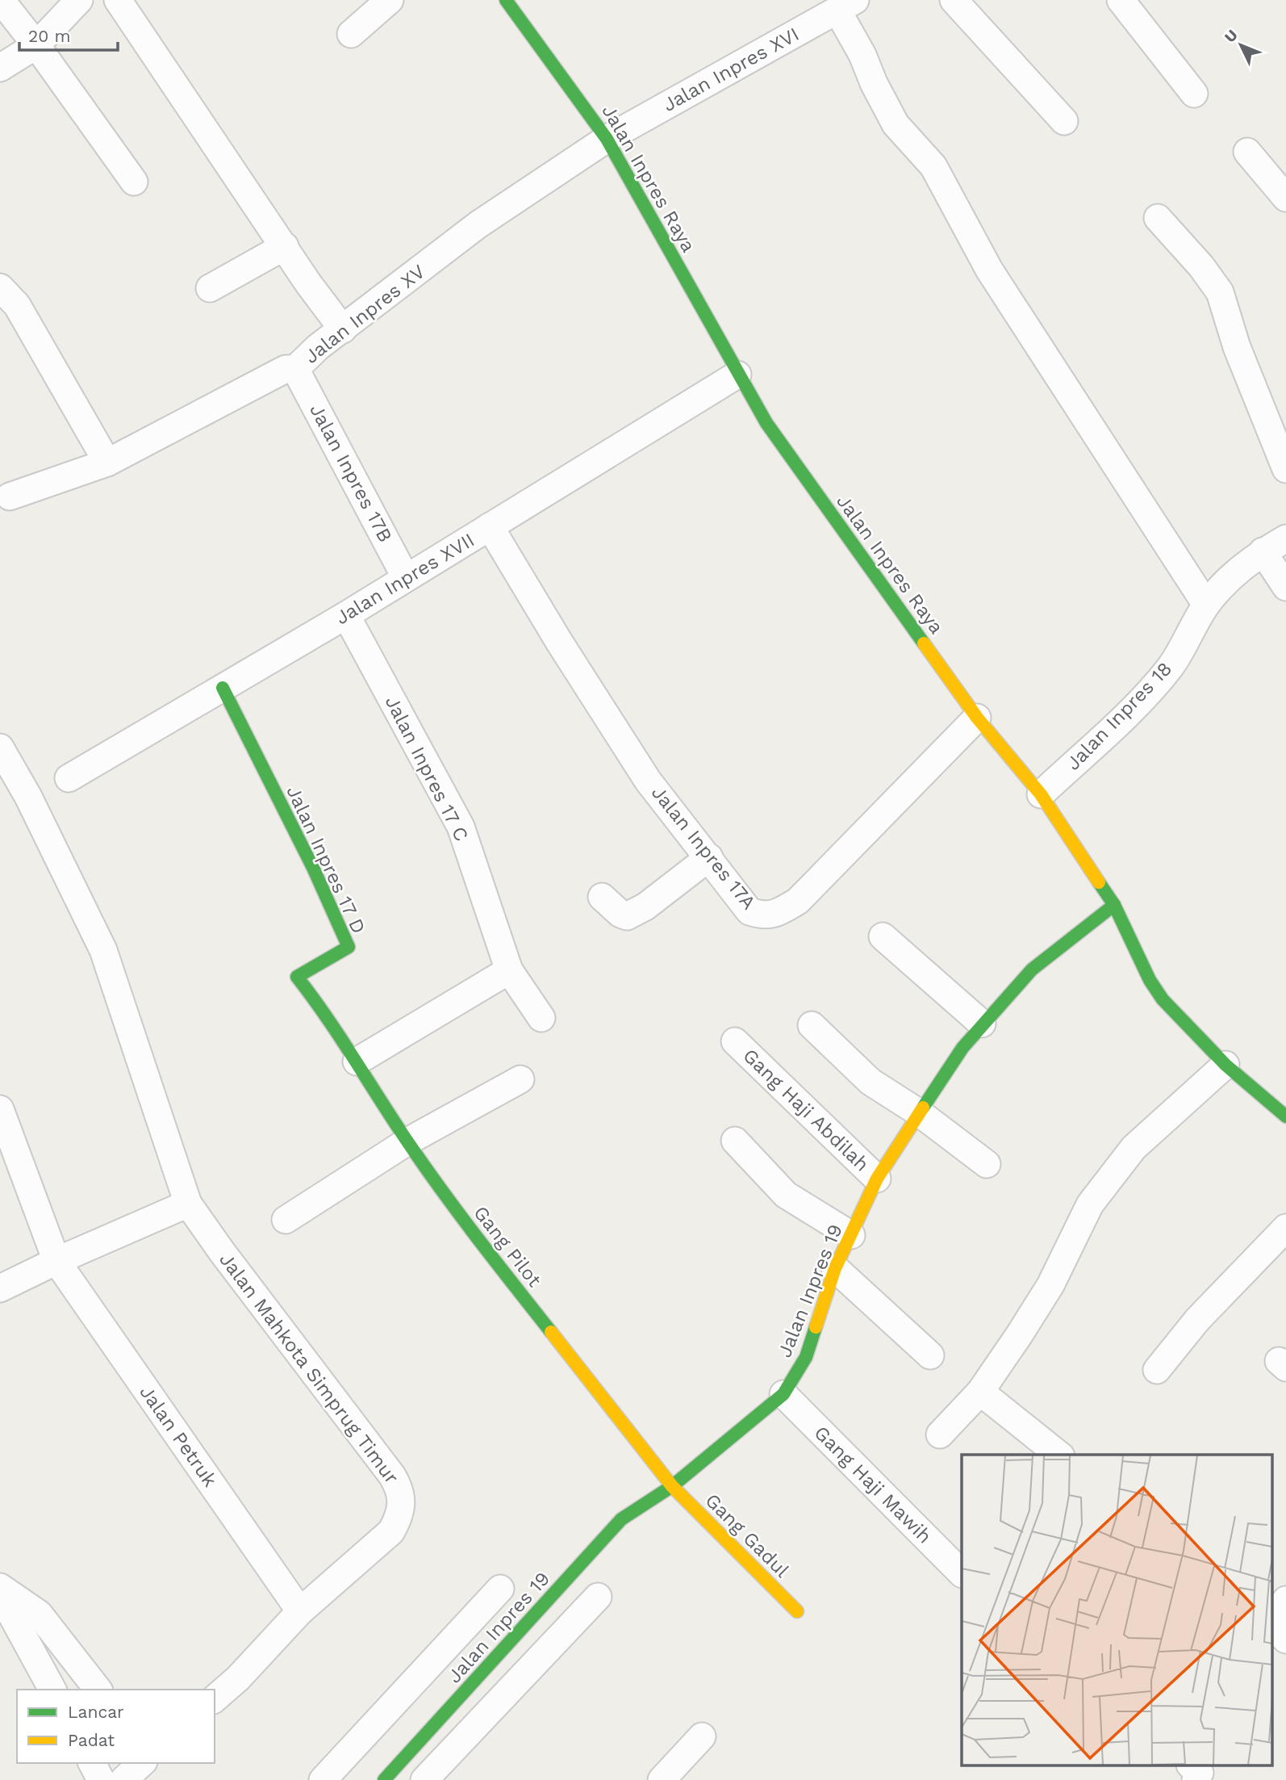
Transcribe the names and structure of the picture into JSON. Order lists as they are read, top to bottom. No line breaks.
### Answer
{"streets":{"street":["Jalan Inpres XVI","Jalan Inpres Raya","Jalan Inpres XV","Jalan Inpres 17B","Jalan Inpres XVII","Jalan Inpres 18","Jalan Inpres 17 C","Jalan Inpres 17A","Jalan Inpres 17 D","Gang Haji Abdilah","Gang Pilot","Jalan Inpres 19","Jalan Mahkota Simprug Timur","Jalan Petruk","Gang Haji Mawih","Gang Gadul"]},"crossings":[["Jalan Inpres XVI","Jalan Inpres Raya"],["Jalan Inpres XVI","Jalan Inpres XV"],["Jalan Inpres Raya","Jalan Inpres XV"],["Jalan Inpres Raya","Jalan Inpres XVII"],["Jalan Inpres Raya","Jalan Inpres 18"],["Jalan Inpres Raya","Jalan Inpres 17A"],["Jalan Inpres Raya","Jalan Inpres 19"],["Jalan Inpres XV","Jalan Inpres 17B"],["Jalan Inpres 17B","Jalan Inpres XVII"],["Jalan Inpres XVII","Jalan Inpres 17 C"],["Jalan Inpres XVII","Jalan Inpres 17A"],["Jalan Inpres XVII","Jalan Inpres 17 D"],["Jalan Inpres 17 D","Gang Pilot"],["Gang Haji Abdilah","Jalan Inpres 19"],["Gang Pilot","Jalan Inpres 19"],["Gang Pilot","Gang Gadul"],["Jalan Inpres 19","Gang Haji Mawih"],["Jalan Inpres 19","Gang Gadul"],["Jalan Mahkota Simprug Timur","Jalan Petruk"]],"legend":["Lancar","Padat"],"scale_bar":"20 m","north":"top left"}
